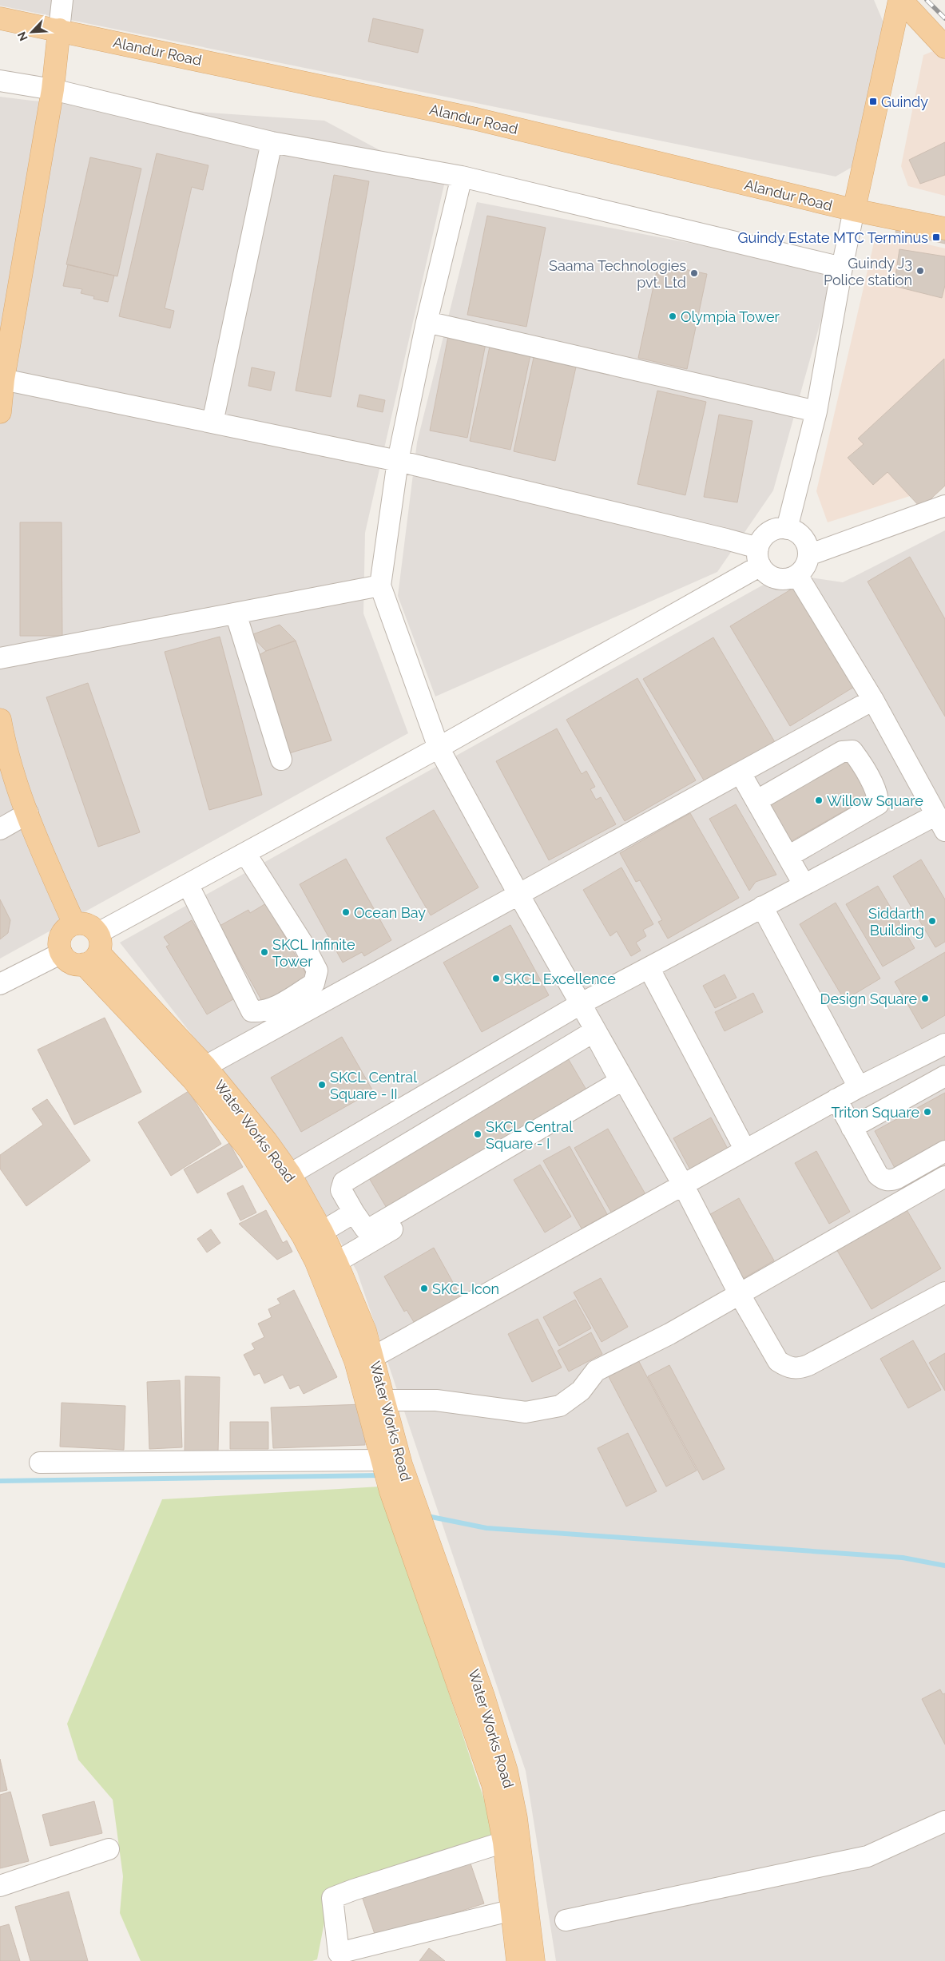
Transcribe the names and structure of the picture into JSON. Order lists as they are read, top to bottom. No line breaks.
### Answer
{"streets":{"main road":["Alandur Road","Water Works Road"]},"places":{"transit":["Guindy","Guindy Estate MTC Terminus"],"other":["Guindy J3 Police station","Saama Technologies pvt. Ltd","Olympia Tower","Willow Square","Ocean Bay","Siddarth Building","SKCL Infinite Tower","SKCL Excellence","Design Square","SKCL Central Square - II","Triton Square","SKCL Central Square - I","SKCL Icon"]},"north":"bottom left"}
